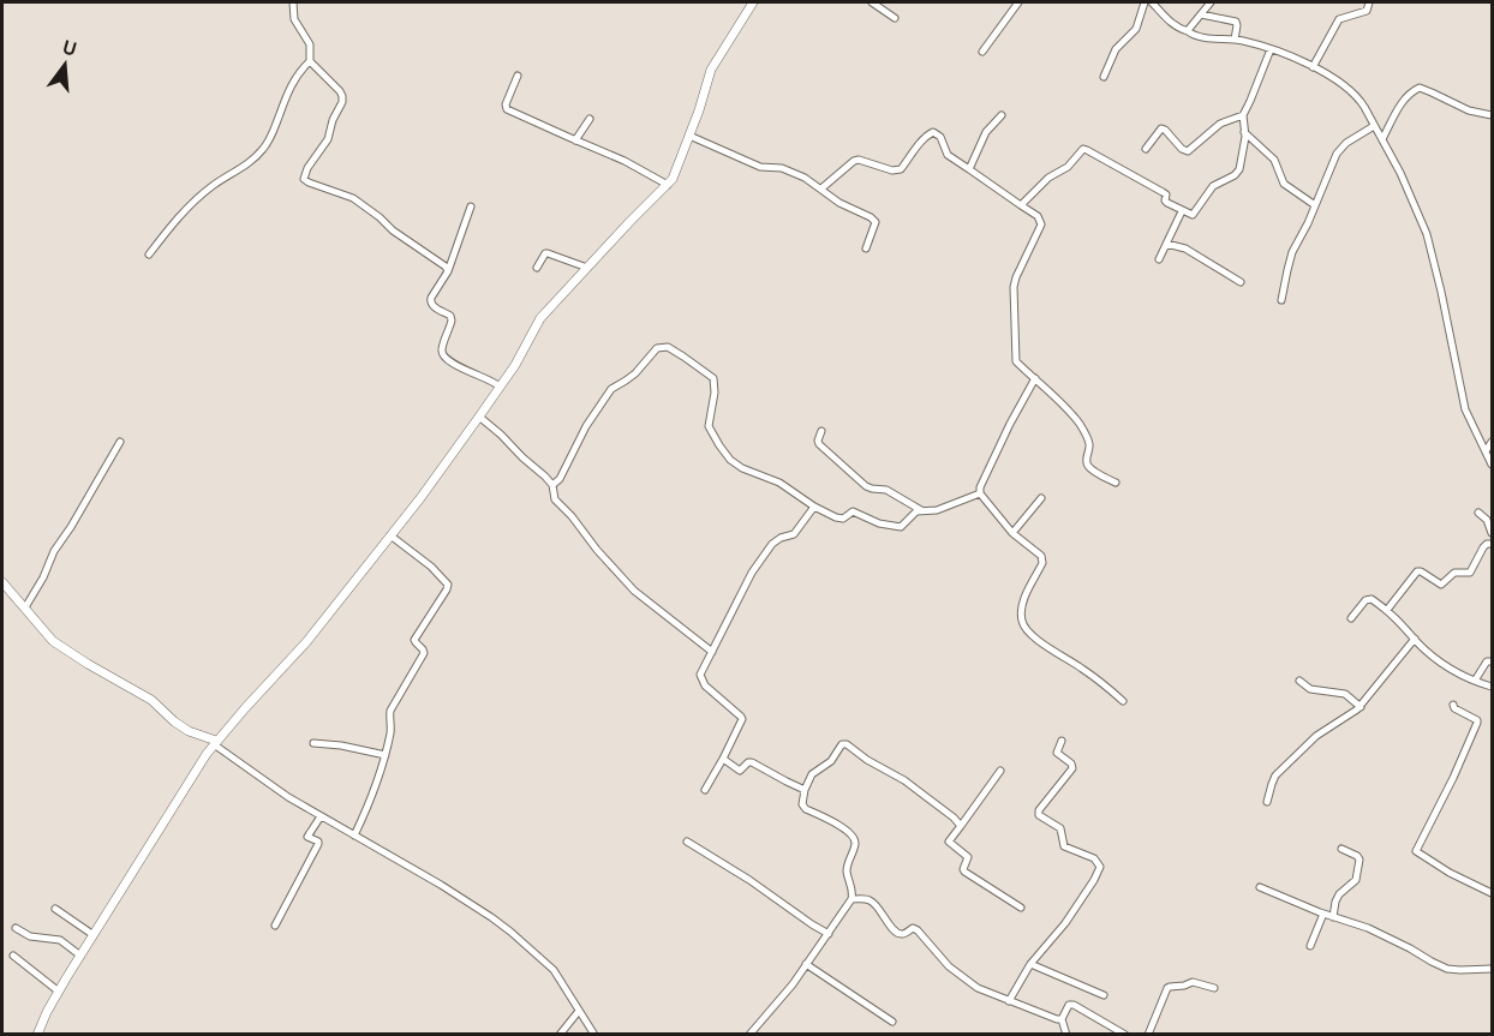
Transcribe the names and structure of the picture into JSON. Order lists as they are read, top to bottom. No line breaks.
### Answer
{"north":"top"}
